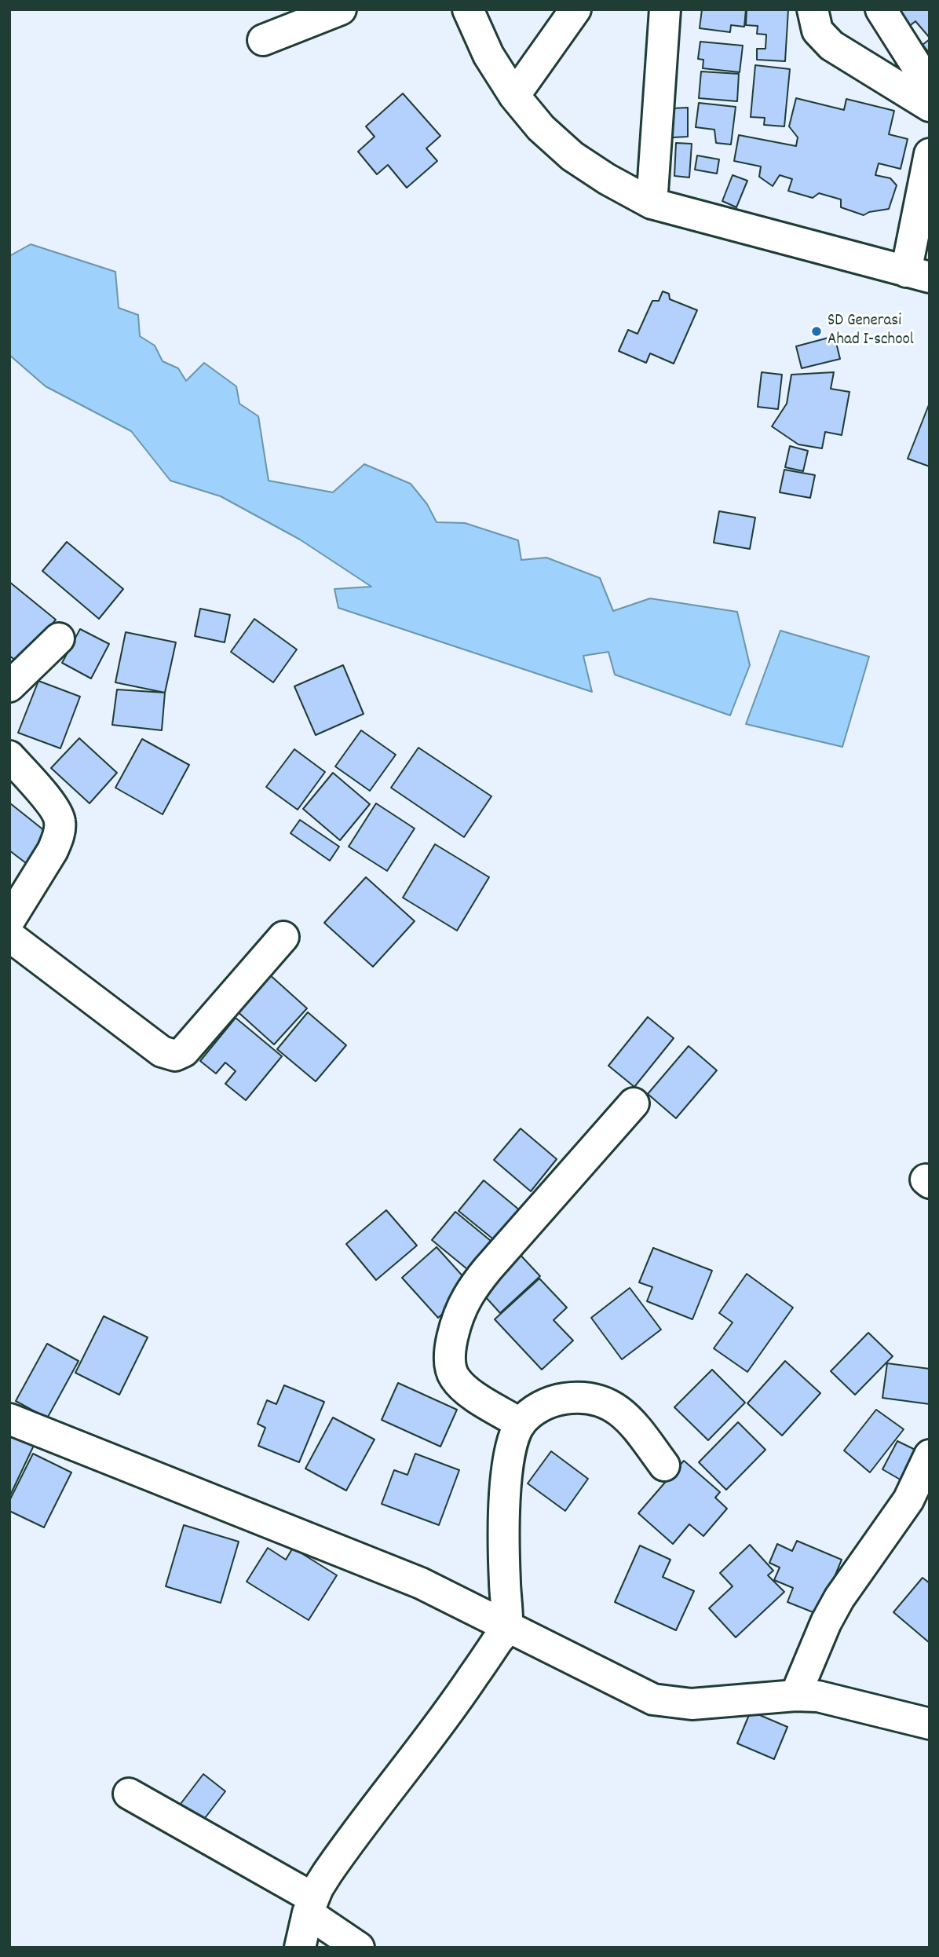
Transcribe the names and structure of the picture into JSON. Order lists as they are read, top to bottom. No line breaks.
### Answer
{"places":["SD Generasi Ahad I-school"]}
